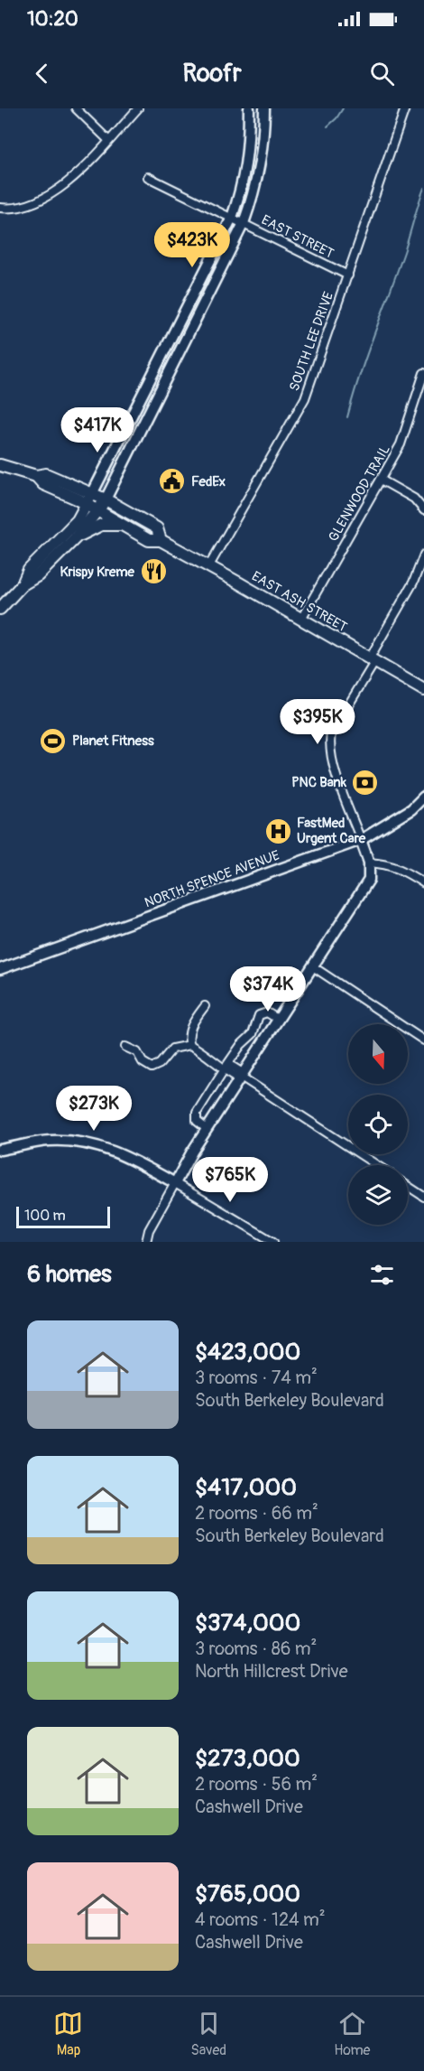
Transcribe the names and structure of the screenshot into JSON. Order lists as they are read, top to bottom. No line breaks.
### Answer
{"streets":{"main road":["EAST ASH STREET"],"street":["EAST STREET","SOUTH LEE DRIVE","GLENWOOD TRAIL","NORTH SPENCE AVENUE"]},"crossings":[["EAST STREET","SOUTH LEE DRIVE"],["SOUTH LEE DRIVE","EAST ASH STREET"],["GLENWOOD TRAIL","EAST ASH STREET"]],"places":{"public building":["FedEx"],"restaurant":["Krispy Kreme"],"sports":["Planet Fitness"],"bank":["PNC Bank"],"hospital":["FastMed Urgent Care"]},"scale_bar":"100 m","north":"bottom","page":{"status":"10:20","header":"Roofr","price":["$423K","$417K","$395K","$374K","$273K","$765K"],"scale":"100 m","heading":"6 homes","list":[{"name":"$423,000","note":"3 rooms · 74 m² · South Berkeley Boulevard"},{"name":"$417,000","note":"2 rooms · 66 m² · South Berkeley Boulevard"},{"name":"$374,000","note":"3 rooms · 86 m² · North Hillcrest Drive"},{"name":"$273,000","note":"2 rooms · 56 m² · Cashwell Drive"},{"name":"$765,000","note":"4 rooms · 124 m² · Cashwell Drive"}],"tabs":["Map","Saved","Home"]}}
